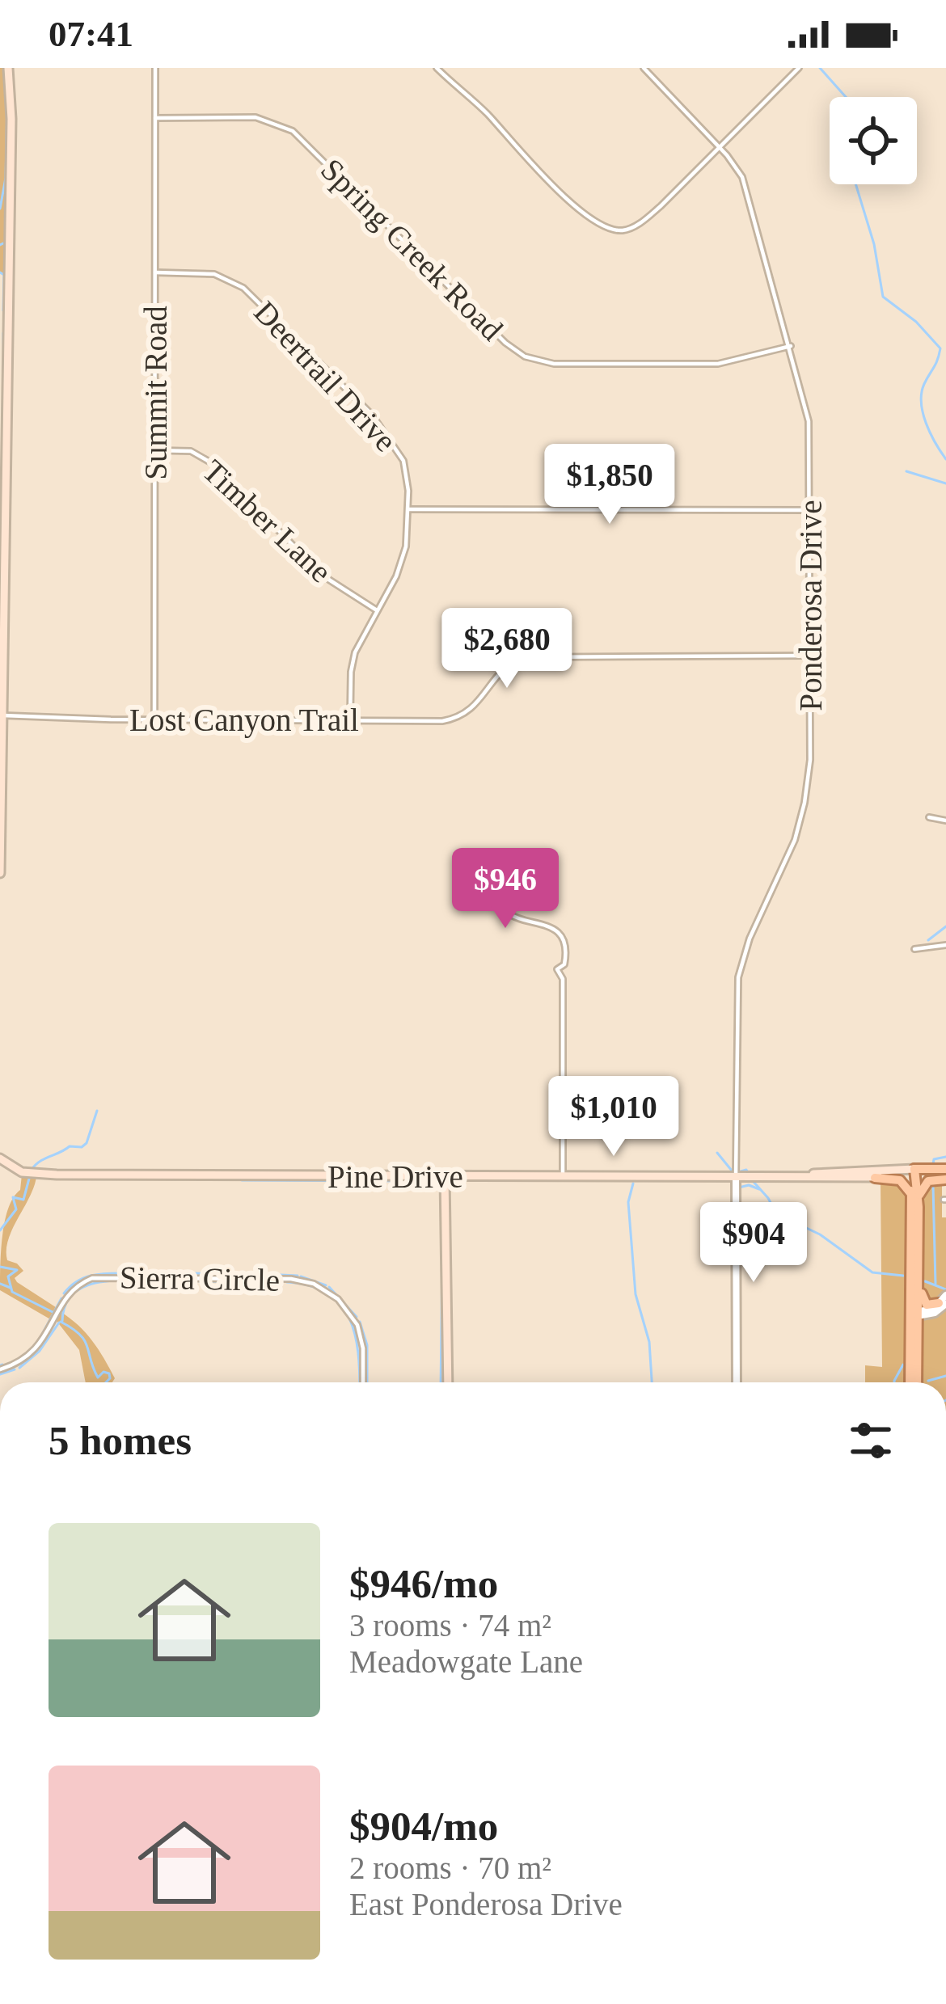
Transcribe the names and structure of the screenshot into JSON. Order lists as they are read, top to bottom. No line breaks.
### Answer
{"streets":{"main road":["Pine Drive"],"street":["Spring Creek Road","Deertrail Drive","Summit Road","Timber Lane","Ponderosa Drive","Lost Canyon Trail","Sierra Circle"]},"crossings":[["Spring Creek Road","Summit Road"],["Spring Creek Road","Ponderosa Drive"],["Deertrail Drive","Summit Road"],["Deertrail Drive","Timber Lane"],["Deertrail Drive","Lost Canyon Trail"],["Summit Road","Timber Lane"],["Summit Road","Lost Canyon Trail"],["Ponderosa Drive","Lost Canyon Trail"],["Ponderosa Drive","Pine Drive"]],"page":{"status":"07:41","price":["$1,850","$2,680","$946","$1,010","$904"],"heading":"5 homes","list":[{"name":"$946/mo","note":"3 rooms · 74 m² · Meadowgate Lane"},{"name":"$904/mo","note":"2 rooms · 70 m² · East Ponderosa Drive"}]}}
